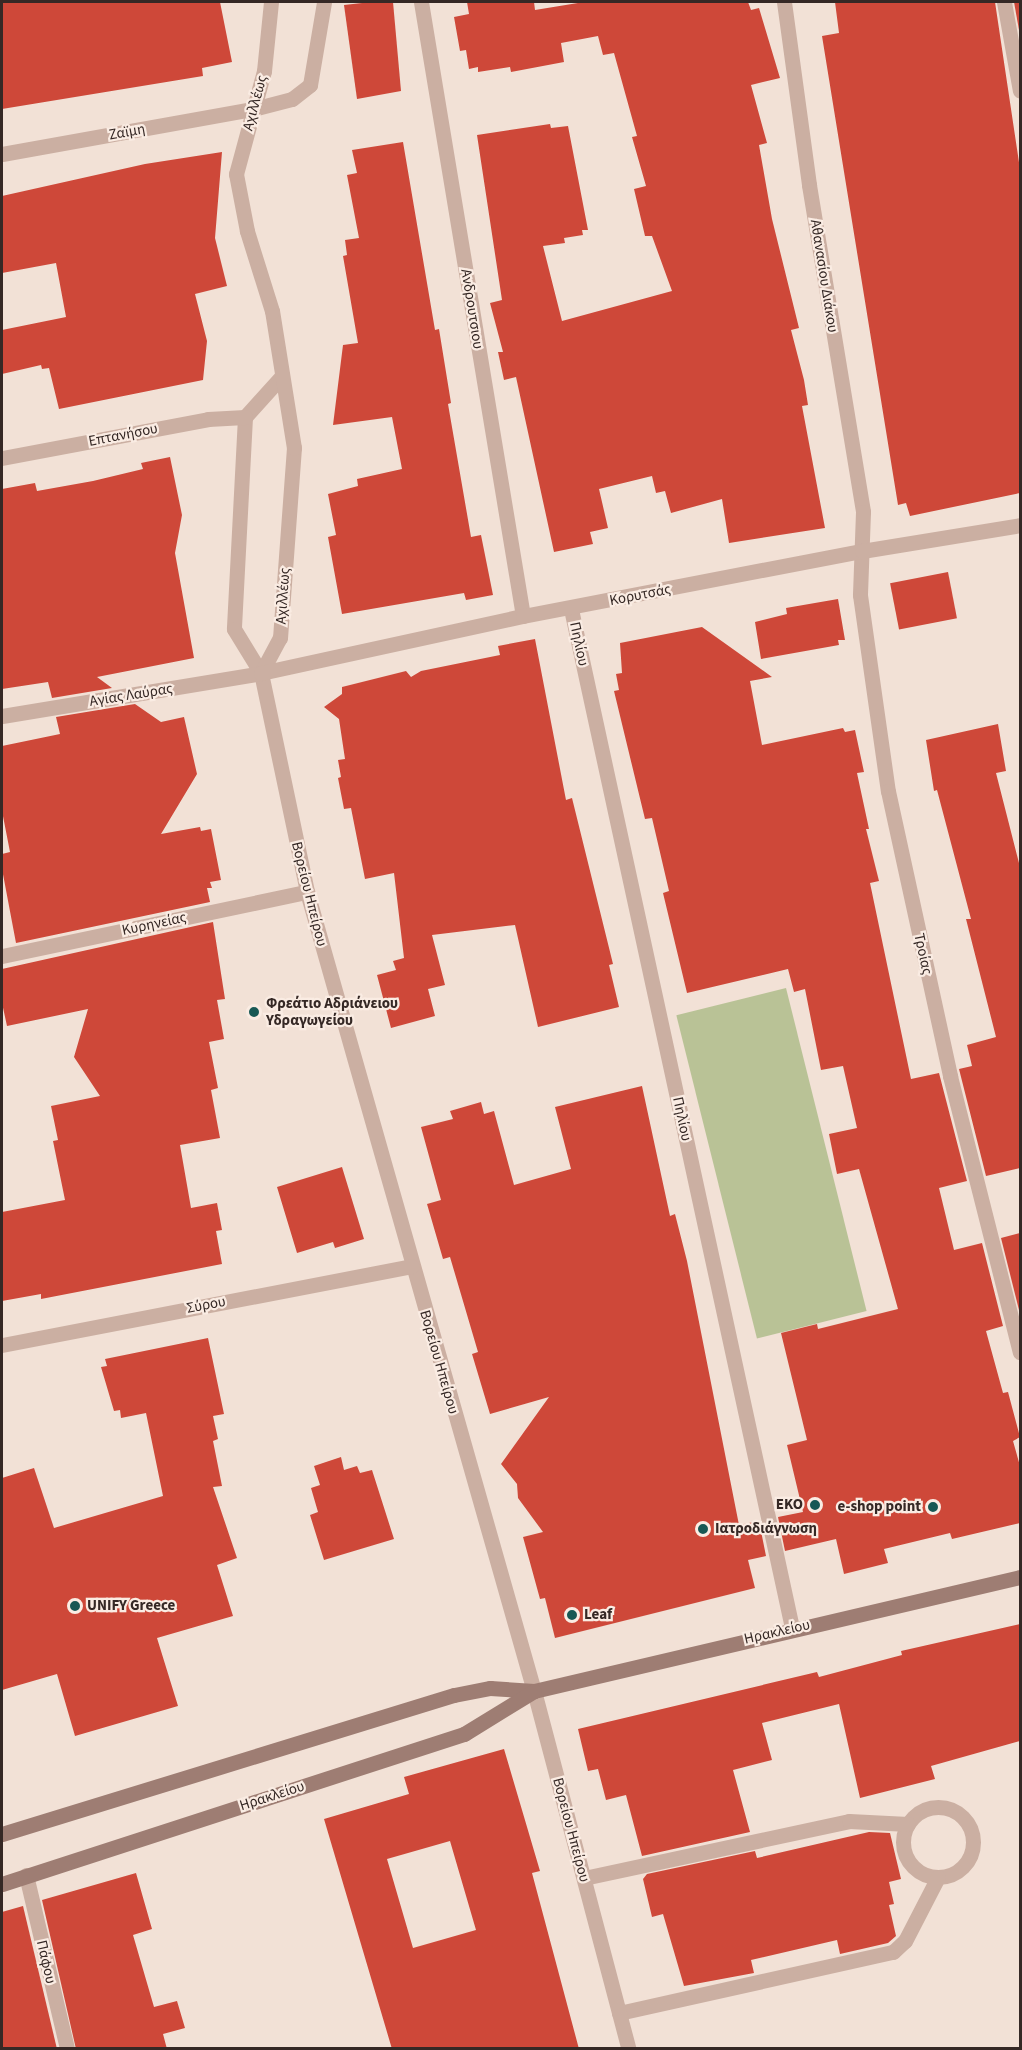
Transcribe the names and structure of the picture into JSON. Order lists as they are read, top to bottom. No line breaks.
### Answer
{"streets":{"main road":["Ηρακλείου"],"street":["Αχιλλέως","Ζαϊμη","Αθανασίου Διάκου","Ανδρουτσιου","Επτανήσου","Κορυτσάς","Πηλίου","Αγίας Λαύρας","Βορείου Ηπείρου","Κυρηνείας","Τροίας","Σύρου","Πάφου"]},"crossings":[["Αχιλλέως","Ζαϊμη"],["Αχιλλέως","Κορυτσάς"],["Αχιλλέως","Αγίας Λαύρας"],["Αχιλλέως","Βορείου Ηπείρου"],["Αθανασίου Διάκου","Κορυτσάς"],["Αθανασίου Διάκου","Τροίας"],["Ανδρουτσιου","Κορυτσάς"],["Κορυτσάς","Πηλίου"],["Κορυτσάς","Αγίας Λαύρας"],["Κορυτσάς","Βορείου Ηπείρου"],["Κορυτσάς","Τροίας"],["Πηλίου","Ηρακλείου"],["Αγίας Λαύρας","Βορείου Ηπείρου"],["Βορείου Ηπείρου","Κυρηνείας"],["Βορείου Ηπείρου","Σύρου"],["Βορείου Ηπείρου","Ηρακλείου"],["Ηρακλείου","Πάφου"]],"places":["Φρεάτιο Αδριάνειου Υδραγωγείου","EKO","e-shop point","Ιατροδιάγνωση","UNIFY Greece","Leaf"]}
